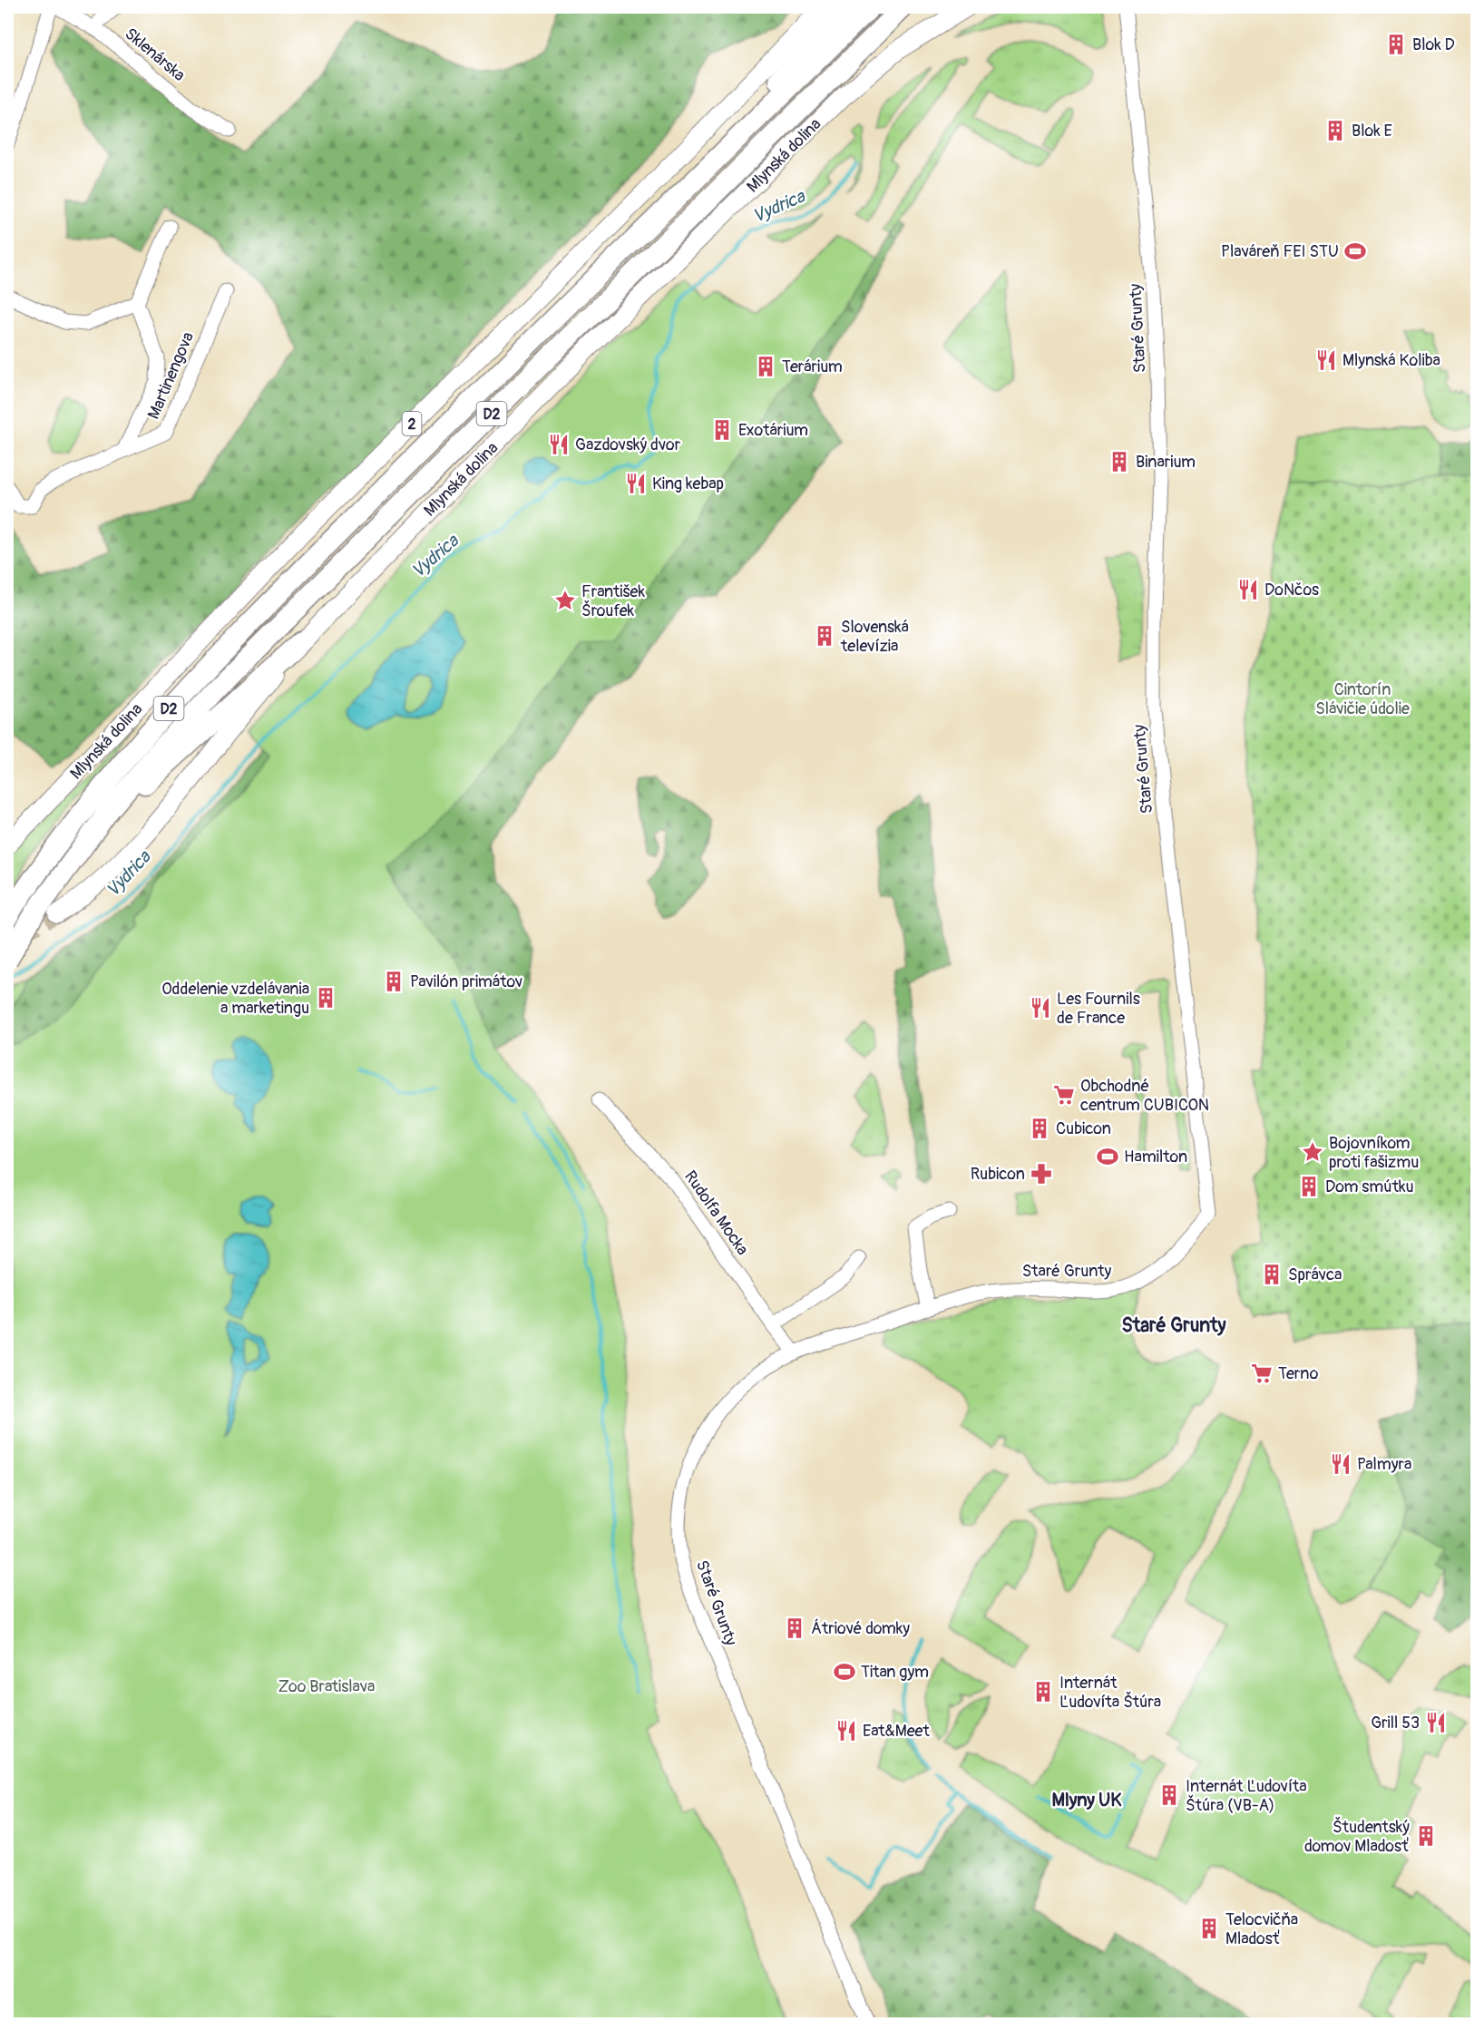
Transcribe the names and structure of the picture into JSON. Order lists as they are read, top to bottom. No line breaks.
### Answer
{"streets":{"highway":["D2"],"main road":["Mlynská dolina","2"],"street":["Sklenárska","Staré Grunty","Martinengova","Rudolfa Mocka"]},"crossings":[["Staré Grunty","Rudolfa Mocka"]],"districts":["Staré Grunty","Mlyny UK"],"water":["Vydrica"],"parks":["Cintorín Slávičie údolie","Zoo Bratislava"],"places":{"building":["Blok D","Blok E","Terárium","Exotárium","Binarium","Slovenská televízia","Pavilón primátov","Oddelenie vzdelávania a marketingu","Cubicon","Dom smútku","Správca","Átriové domky","Internát Ľudovíta Štúra","Internát Ľudovíta Štúra (VB-A)","Študentský domov Mladosť","Telocvičňa Mladosť"],"sports":["Plaváreň FEI STU","Hamilton","Titan gym"],"restaurant":["Mlynská Koliba","Gazdovský dvor","King kebap","DoNčos","Les Fournils de France","Palmyra","Grill 53","Eat&Meet"],"place":["František Šroufek","Bojovníkom proti fašizmu"],"supermarket":["Obchodné centrum CUBICON","Terno"],"pharmacy":["Rubicon"]}}
